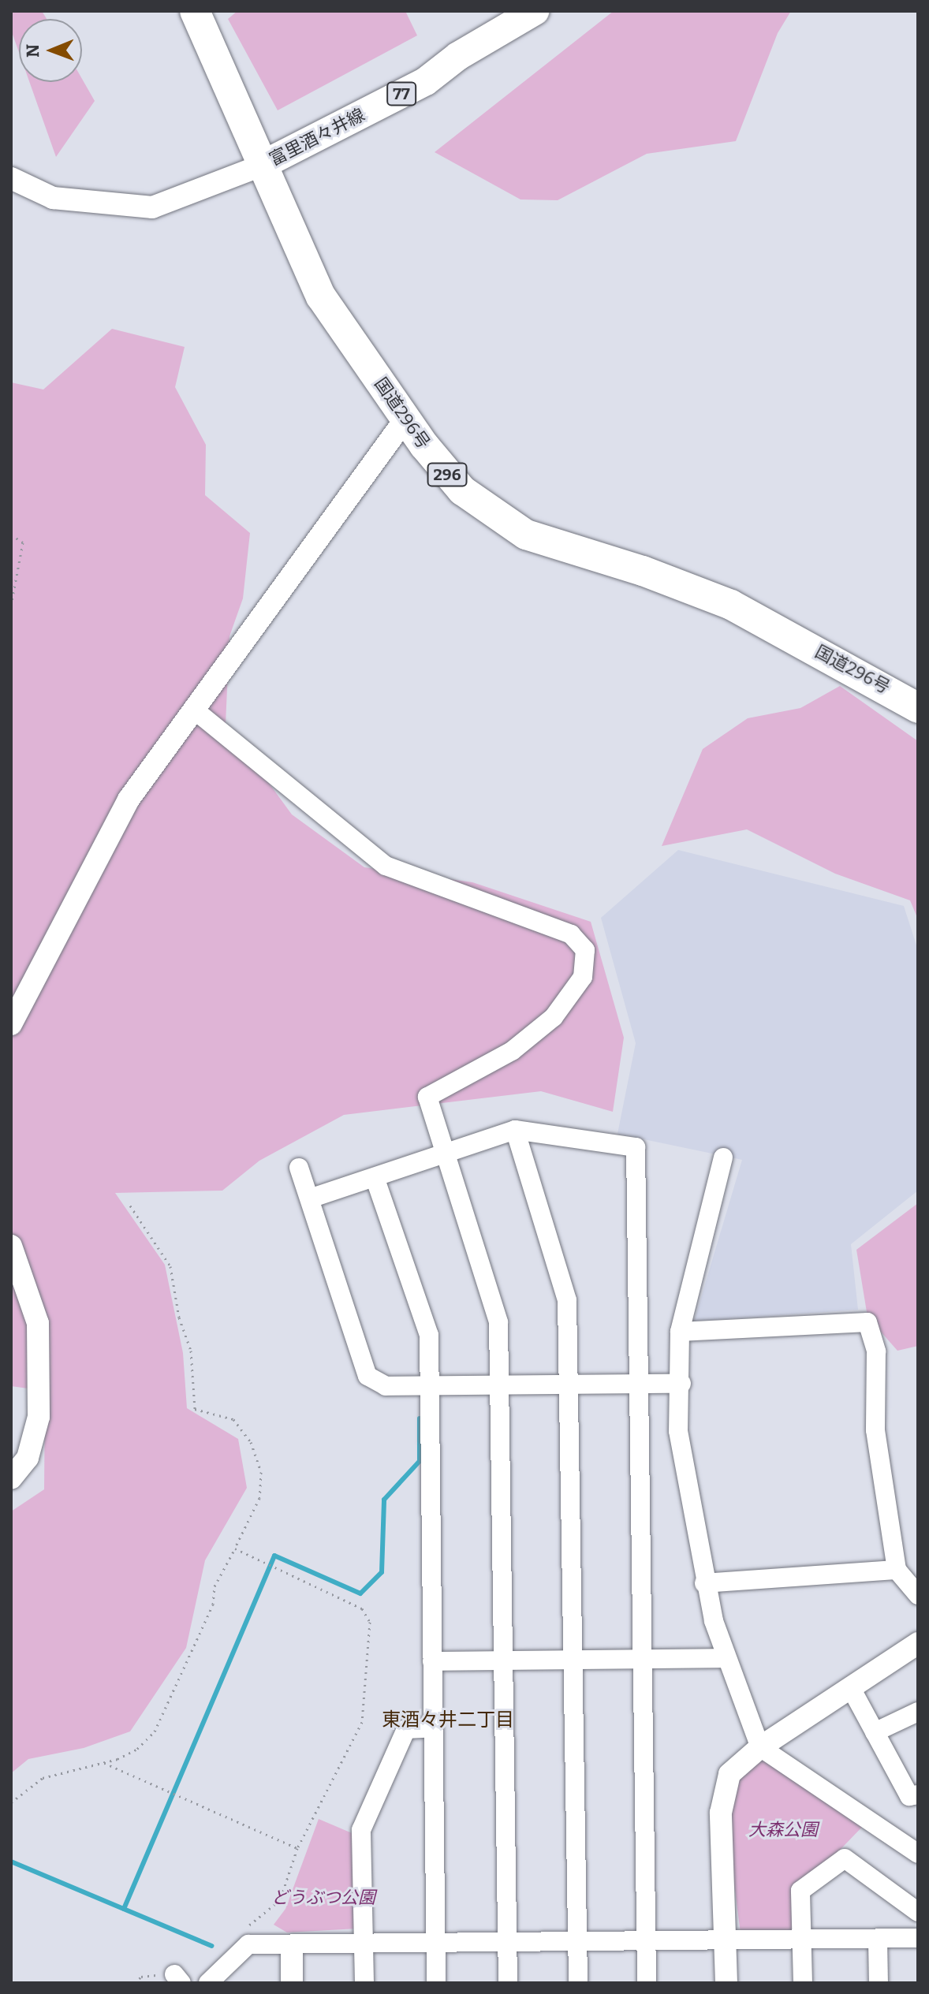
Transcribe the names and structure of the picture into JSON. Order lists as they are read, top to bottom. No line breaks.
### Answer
{"streets":{"highway":["国道296号","296"],"main road":["77","富里酒々井線"]},"crossings":[["富里酒々井線","国道296号"]],"districts":["東酒々井二丁目"],"parks":["大森公園","どうぶつ公園"],"north":"left"}
